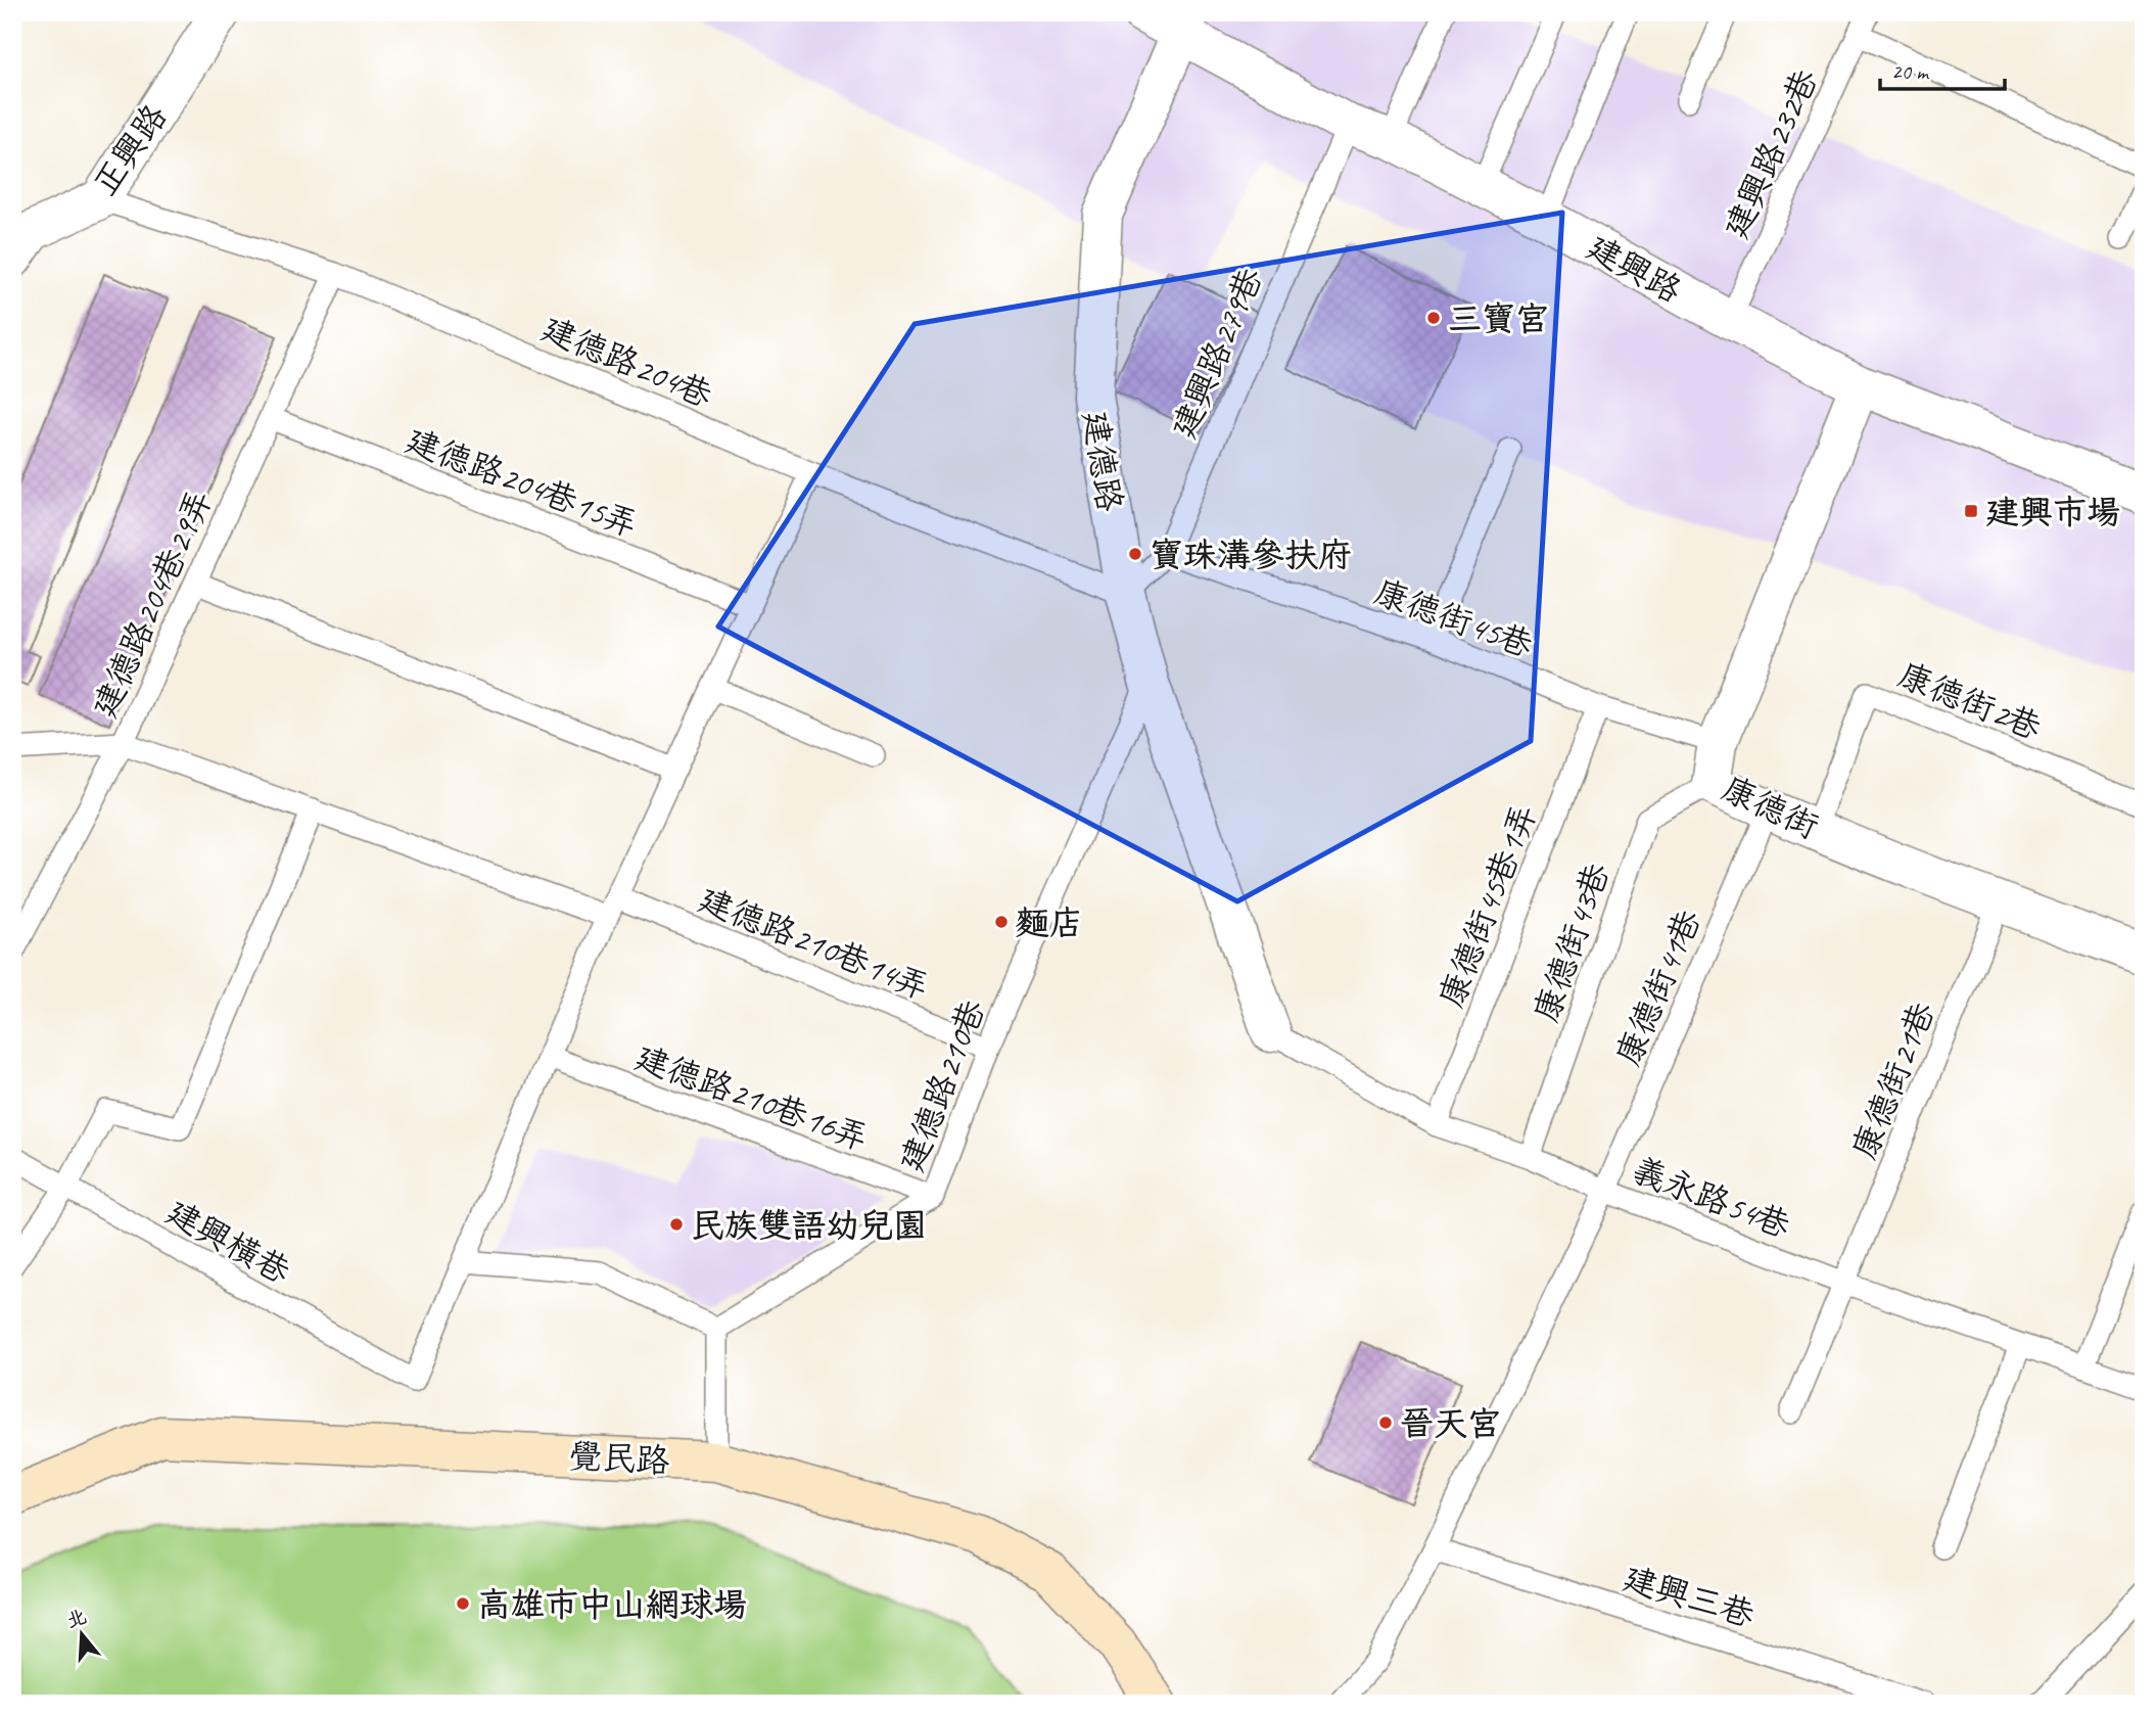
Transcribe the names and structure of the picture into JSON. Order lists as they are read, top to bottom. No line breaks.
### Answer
{"streets":{"street":["正興路","建興路","建德路","康德街","覺民路"],"lane":["建興路232巷","建興路279巷","建德路204巷","建德路204巷15弄","建德路204巷29弄","康德街45巷","康德街2巷","康德街45巷1弄","建德路210巷14弄","康德街43巷","康德街41巷","康德街21巷","建德路210巷","建德路210巷16弄","義永路54巷","建興橫巷","建興三巷"]},"crossings":[["正興路","建德路204巷"],["建興路232巷","建興路"],["建興路","建興路279巷"],["建興路","建德路"],["建興路","康德街"],["建興路279巷","建德路204巷"],["建興路279巷","建德路"],["建興路279巷","康德街45巷"],["建德路204巷","建德路"],["建德路204巷","建德路204巷29弄"],["建德路","建德路210巷"],["建德路","義永路54巷"],["建德路204巷15弄","建德路204巷29弄"],["建德路204巷29弄","建德路210巷14弄"],["康德街45巷","康德街"],["康德街45巷","康德街45巷1弄"],["康德街2巷","康德街"],["康德街","康德街43巷"],["康德街","康德街41巷"],["康德街","康德街21巷"],["康德街45巷1弄","義永路54巷"],["建德路210巷14弄","建德路210巷"],["康德街43巷","義永路54巷"],["康德街41巷","義永路54巷"],["康德街41巷","建興三巷"],["康德街21巷","義永路54巷"],["建德路210巷","建德路210巷16弄"]],"places":{"other":["三寶宮","寶珠溝參扶府","麵店","民族雙語幼兒園","晉天宮","高雄市中山網球場"],"transit":["建興市場"]},"scale_bar":"20 m","north":"top"}
